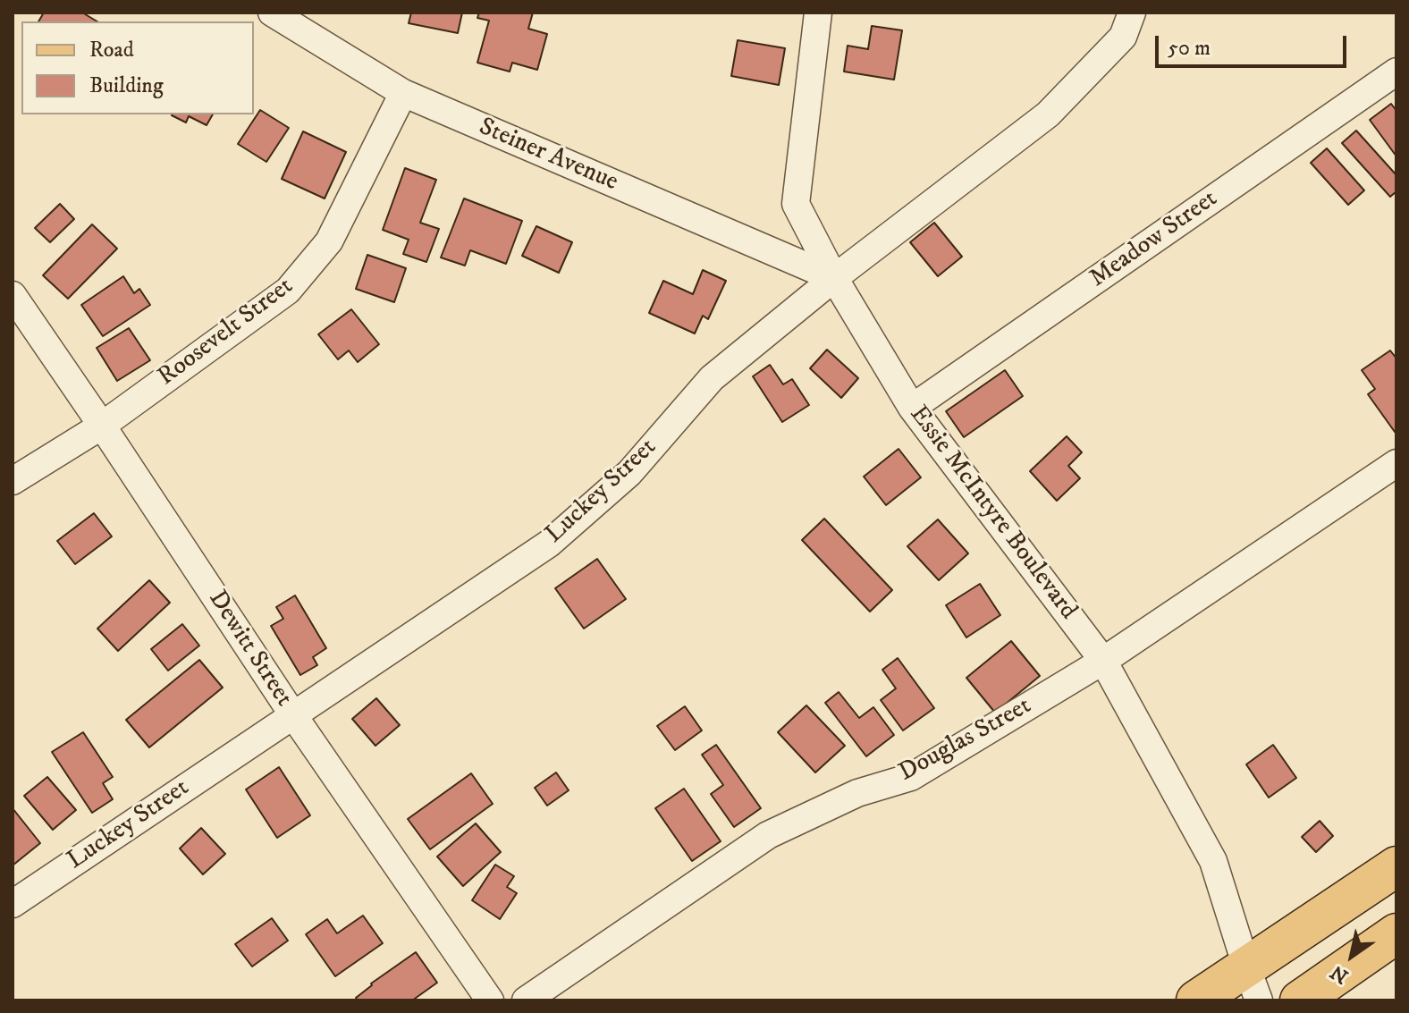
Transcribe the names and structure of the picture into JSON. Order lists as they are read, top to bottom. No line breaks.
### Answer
{"streets":{"street":["Steiner Avenue","Meadow Street","Roosevelt Street","Luckey Street","Essie McIntyre Boulevard","Dewitt Street","Douglas Street"]},"crossings":[["Steiner Avenue","Roosevelt Street"],["Steiner Avenue","Luckey Street"],["Steiner Avenue","Essie McIntyre Boulevard"],["Meadow Street","Essie McIntyre Boulevard"],["Roosevelt Street","Dewitt Street"],["Luckey Street","Essie McIntyre Boulevard"],["Luckey Street","Dewitt Street"],["Essie McIntyre Boulevard","Douglas Street"]],"legend":["Road","Building"],"scale_bar":"50 m","north":"bottom left"}
